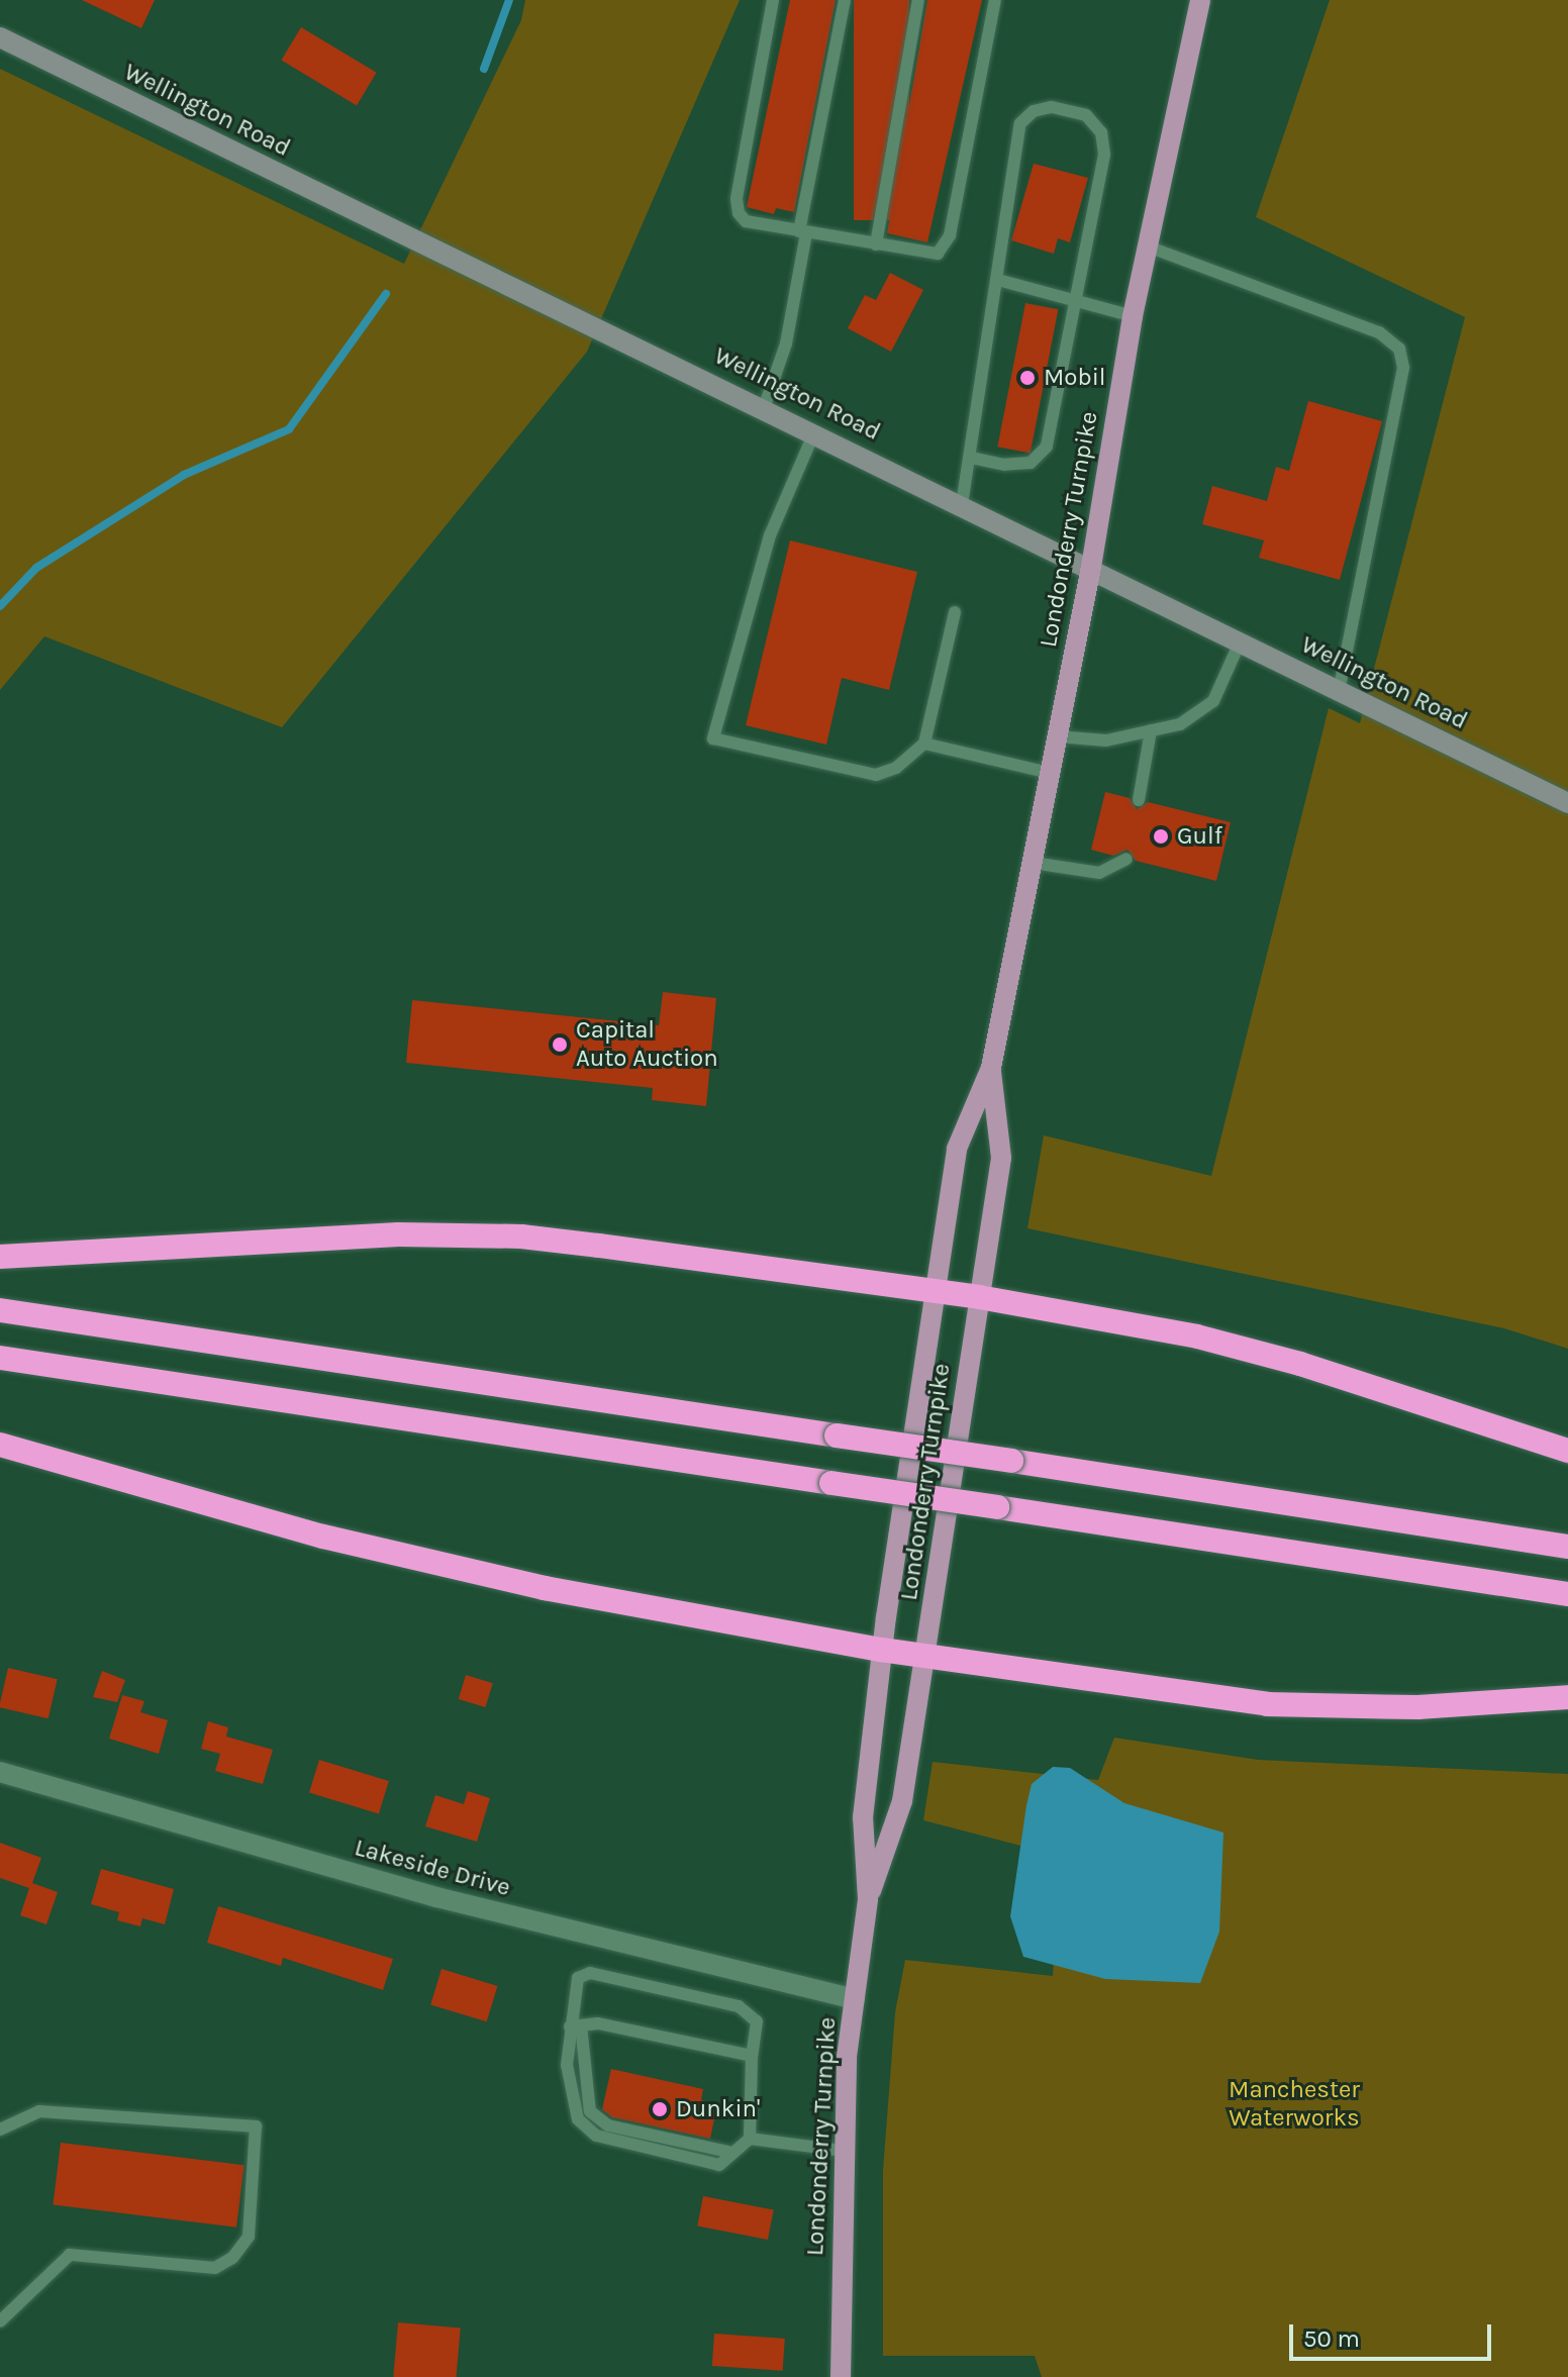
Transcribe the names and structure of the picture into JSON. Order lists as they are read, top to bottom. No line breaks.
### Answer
{"streets":{"main road":["Wellington Road","Londonderry Turnpike"],"street":["Lakeside Drive"]},"crossings":[["Wellington Road","Londonderry Turnpike"],["Londonderry Turnpike","Lakeside Drive"]],"parks":["Manchester Waterworks"],"places":["Mobil","Gulf","Capital Auto Auction","Dunkin'"],"scale_bar":"50 m"}
